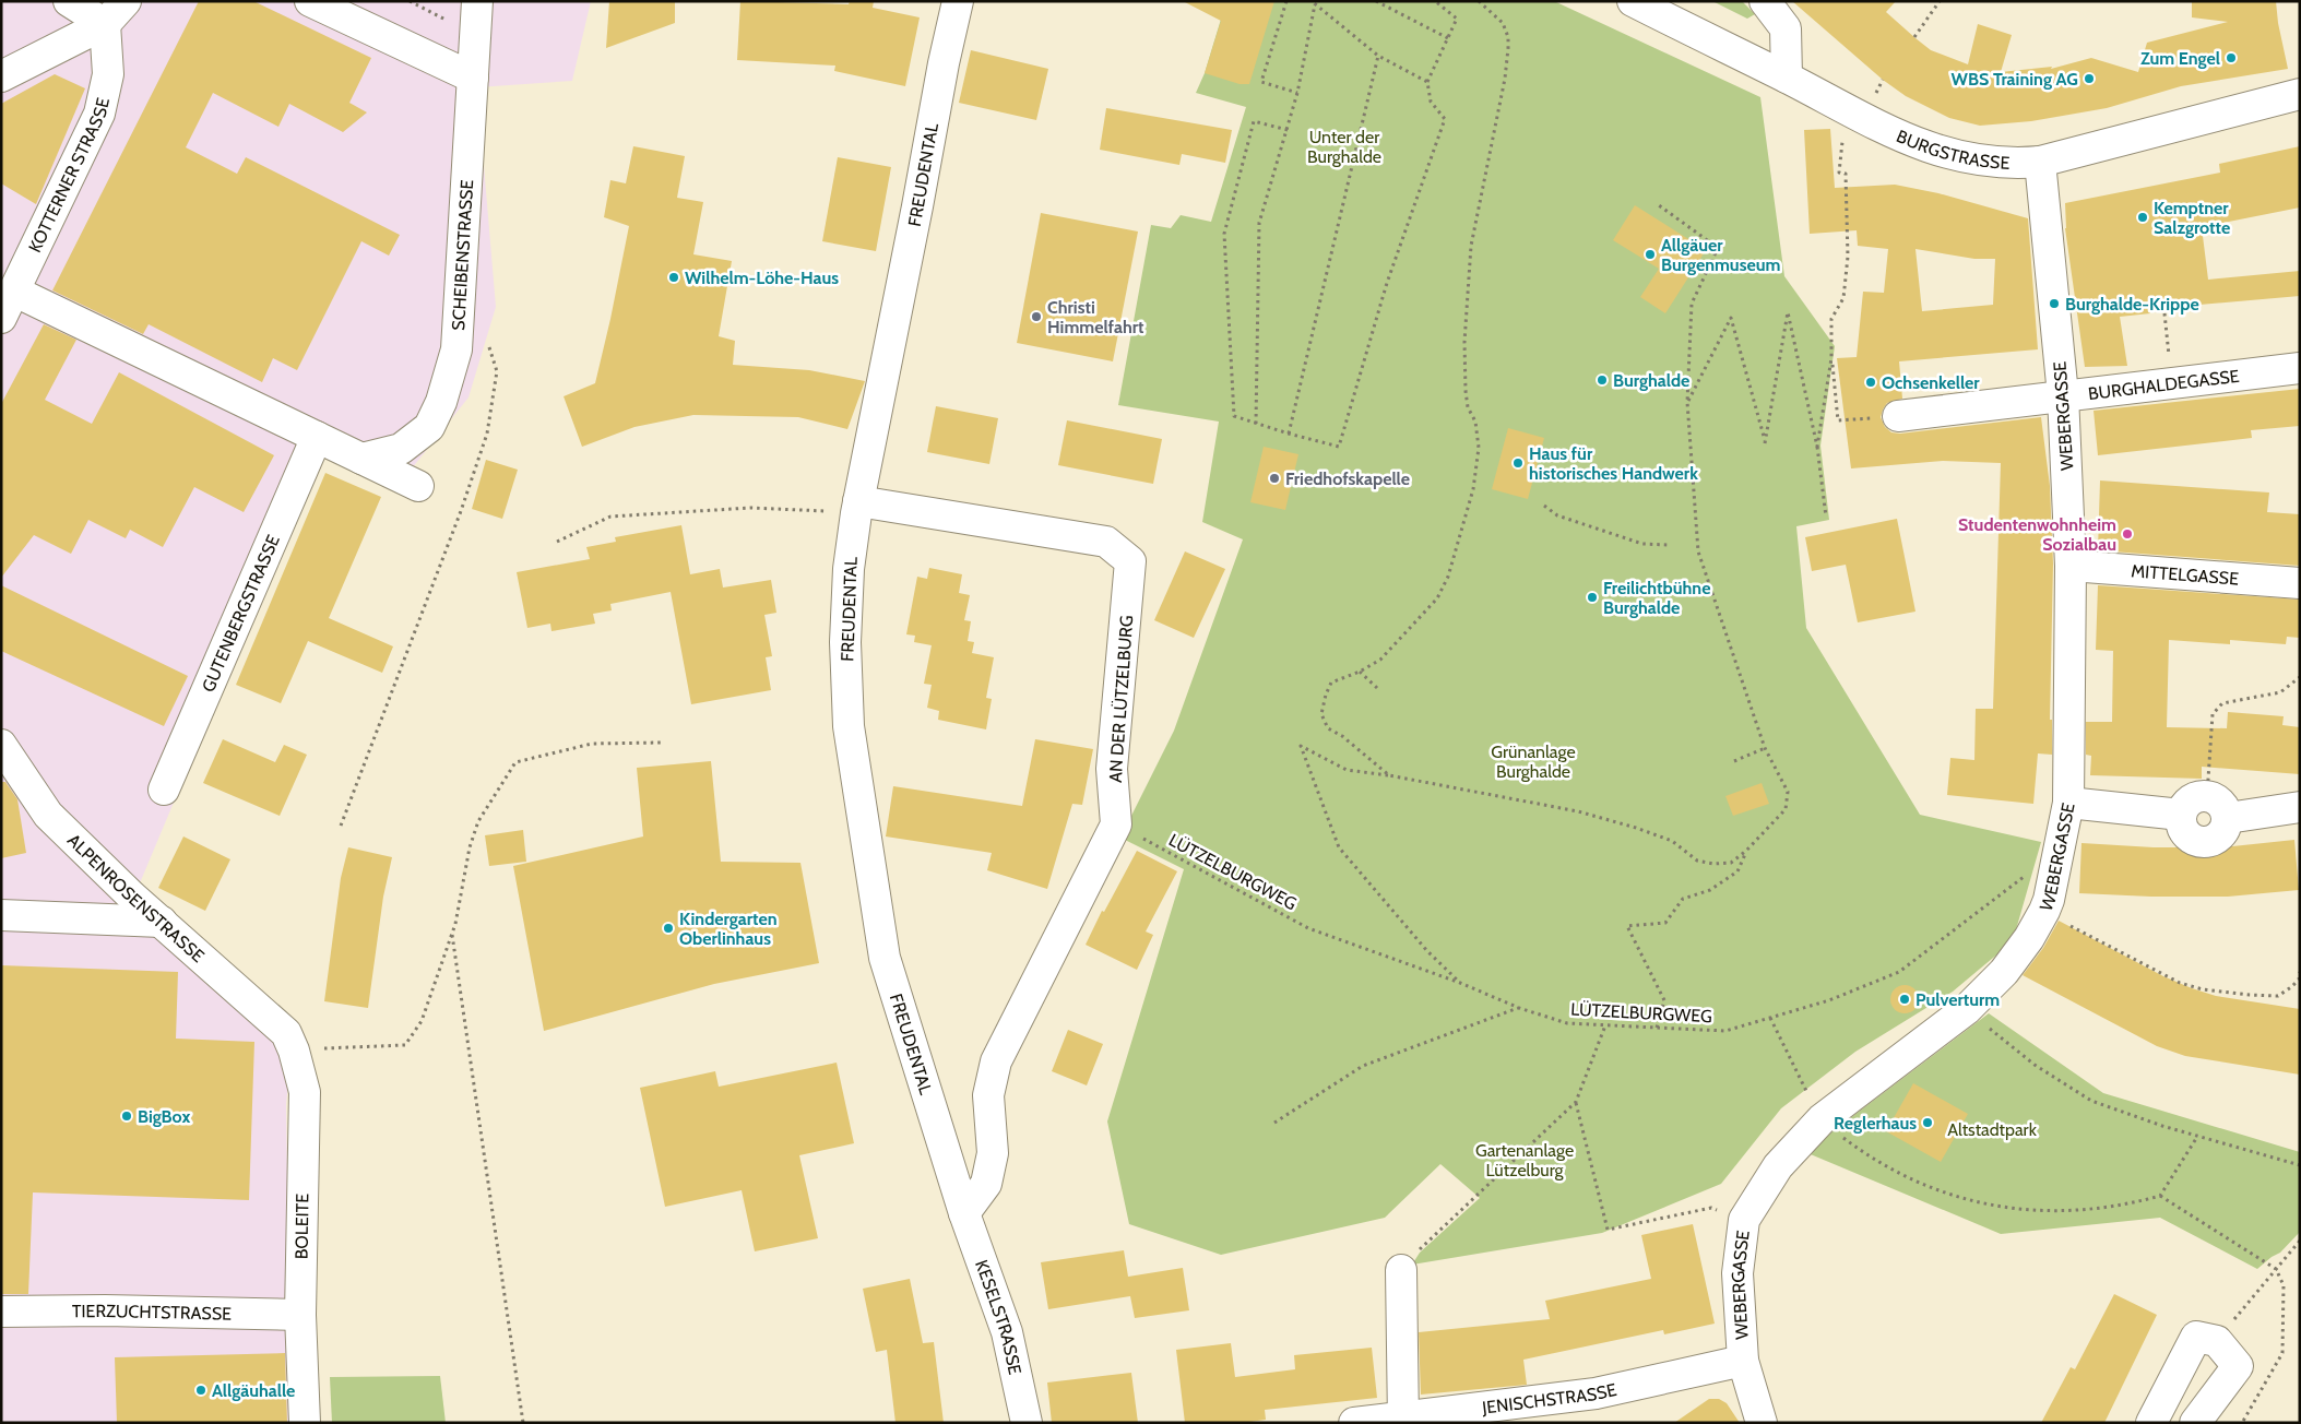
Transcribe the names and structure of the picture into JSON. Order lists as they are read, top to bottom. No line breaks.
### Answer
{"streets":{"street":["BURGSTRASSE","KOTTERNER STRASSE","FREUDENTAL","SCHEIBENSTRASSE","BURGHALDEGASSE","WEBERGASSE","MITTELGASSE","GUTENBERGSTRASSE","AN DER LÜTZELBURG","ALPENROSENSTRASSE","BOLEITE","TIERZUCHTSTRASSE","KESELSTRASSE","JENISCHSTRASSE"],"path":["LÜTZELBURGWEG"]},"crossings":[["BURGSTRASSE","WEBERGASSE"],["FREUDENTAL","AN DER LÜTZELBURG"],["FREUDENTAL","KESELSTRASSE"],["BURGHALDEGASSE","WEBERGASSE"],["WEBERGASSE","MITTELGASSE"],["WEBERGASSE","LÜTZELBURGWEG"],["WEBERGASSE","JENISCHSTRASSE"],["AN DER LÜTZELBURG","LÜTZELBURGWEG"],["ALPENROSENSTRASSE","BOLEITE"],["BOLEITE","TIERZUCHTSTRASSE"]],"parks":["Unter der Burghalde","Grünanlage Burghalde","Altstadtpark","Gartenanlage Lützelburg"],"places":["Zum Engel","WBS Training AG","Kemptner Salzgrotte","Allgäuer Burgenmuseum","Wilhelm-Löhe-Haus","Burghalde-Krippe","Christi Himmelfahrt","Burghalde","Ochsenkeller","Haus für historisches Handwerk","Friedhofskapelle","Studentenwohnheim Sozialbau","Freilichtbühne Burghalde","Kindergarten Oberlinhaus","Pulverturm","BigBox","Reglerhaus","Allgäuhalle"]}
